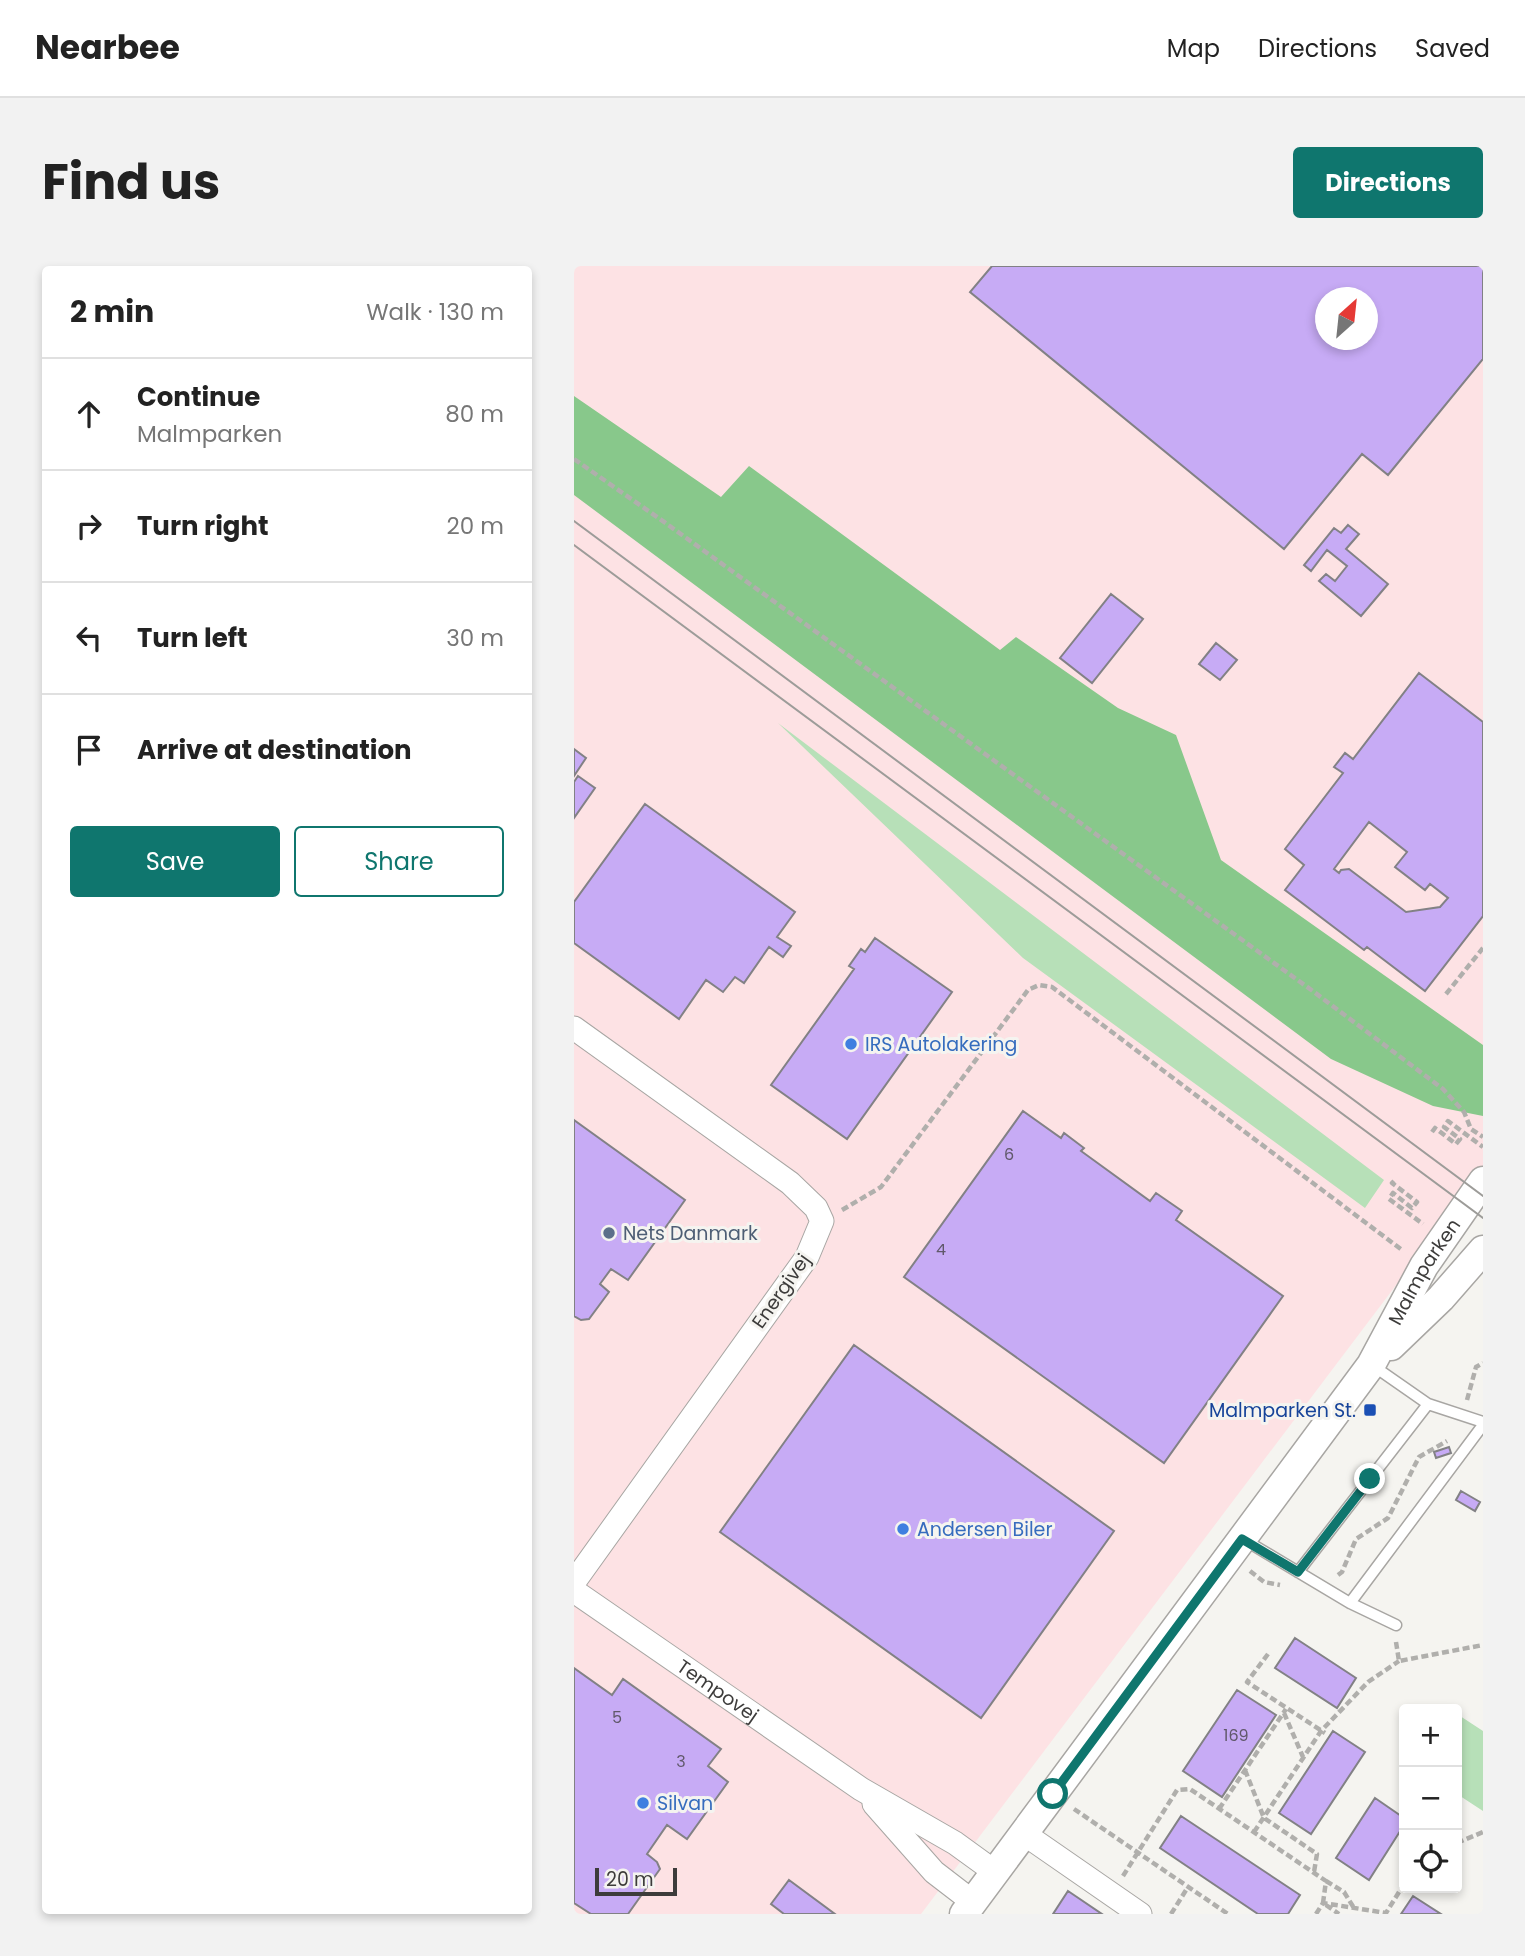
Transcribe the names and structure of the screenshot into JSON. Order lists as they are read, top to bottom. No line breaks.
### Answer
{"streets":{"street":["Malmparken","Energivej","Tempovej"]},"crossings":[["Malmparken","Tempovej"]],"places":{"other":["IRS Autolakering","Nets Danmark","Andersen Biler","Silvan"],"transit":["Malmparken St."]},"house_numbers":["6","4","5","169","3"],"scale_bar":"20 m","north":"top right","page":{"header":"Nearbee","nav":["Map","Directions","Saved"],"title":"Find us","buttons":["Directions",["Save","Share"]],"heading":["2 min","Walk · 130 m"],"list":[["Continue","Malmparken","80 m"],["Turn right","20 m"],["Turn left","30 m"],"Arrive at destination"],"map_buttons":["+","−"],"scale":"20 m"}}
